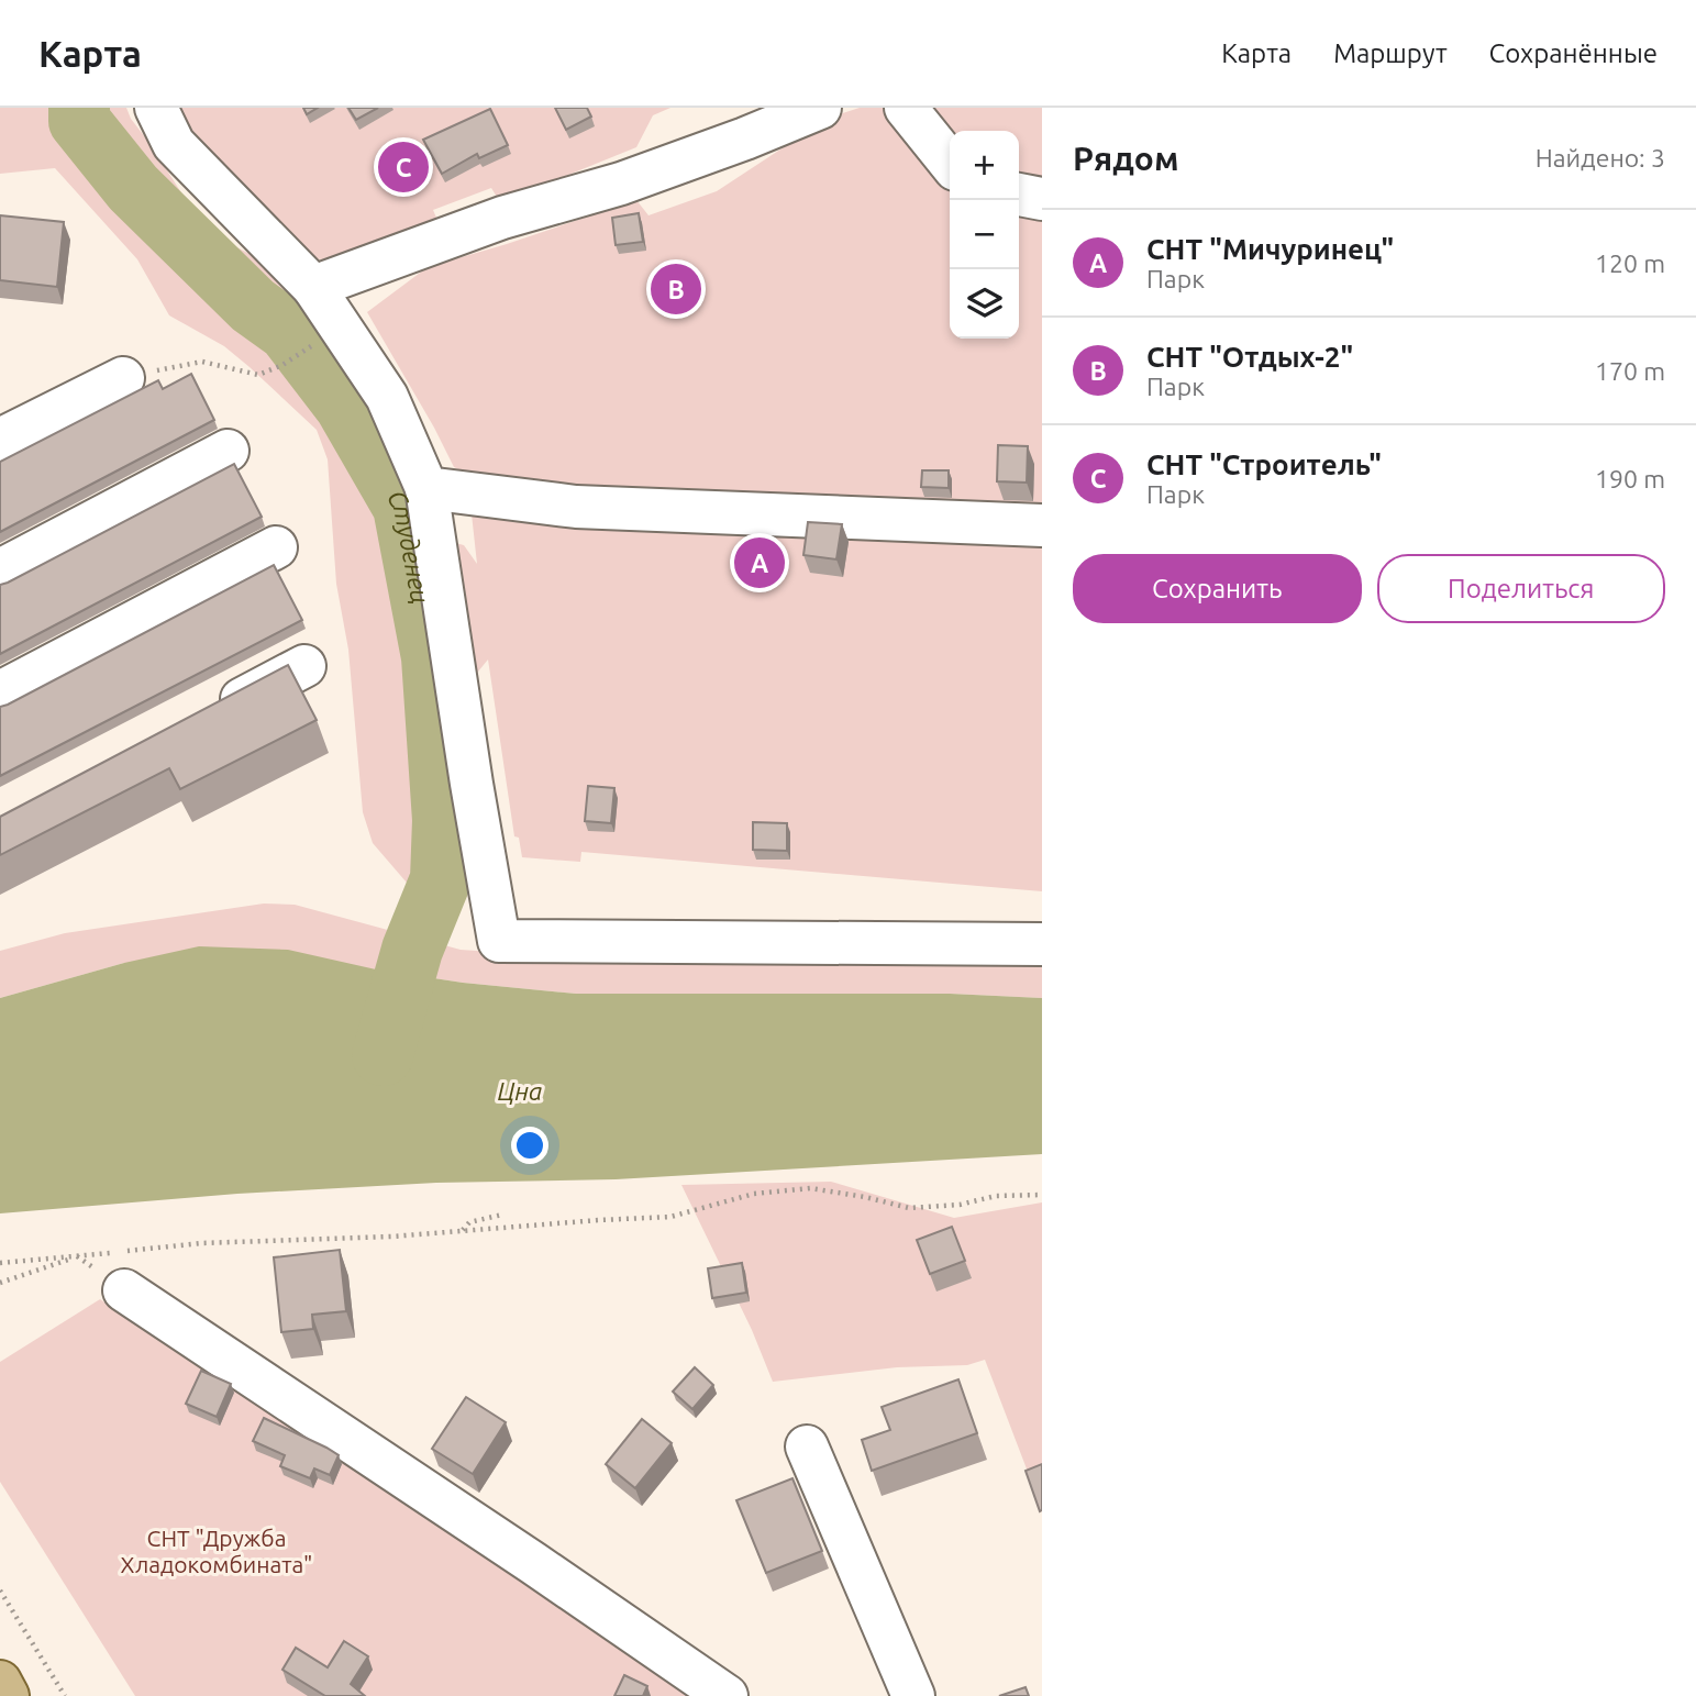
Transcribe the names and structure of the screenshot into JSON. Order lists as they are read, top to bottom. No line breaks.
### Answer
{"water":["Студенец","Цна"],"parks":["СНТ \"Дружба Хладокомбината\""],"page":{"header":"Карта","nav":["Карта","Маршрут","Сохранённые"],"heading":["Рядом","Найдено: 3"],"map_buttons":["+","−"],"pins":["C","B","A"],"list":[{"mark":"A","name":"СНТ \"Мичуринец\"","note":"Парк","value":"120 m"},{"mark":"B","name":"СНТ \"Отдых-2\"","note":"Парк","value":"170 m"},{"mark":"C","name":"СНТ \"Строитель\"","note":"Парк","value":"190 m"}],"buttons":["Сохранить","Поделиться"]}}
